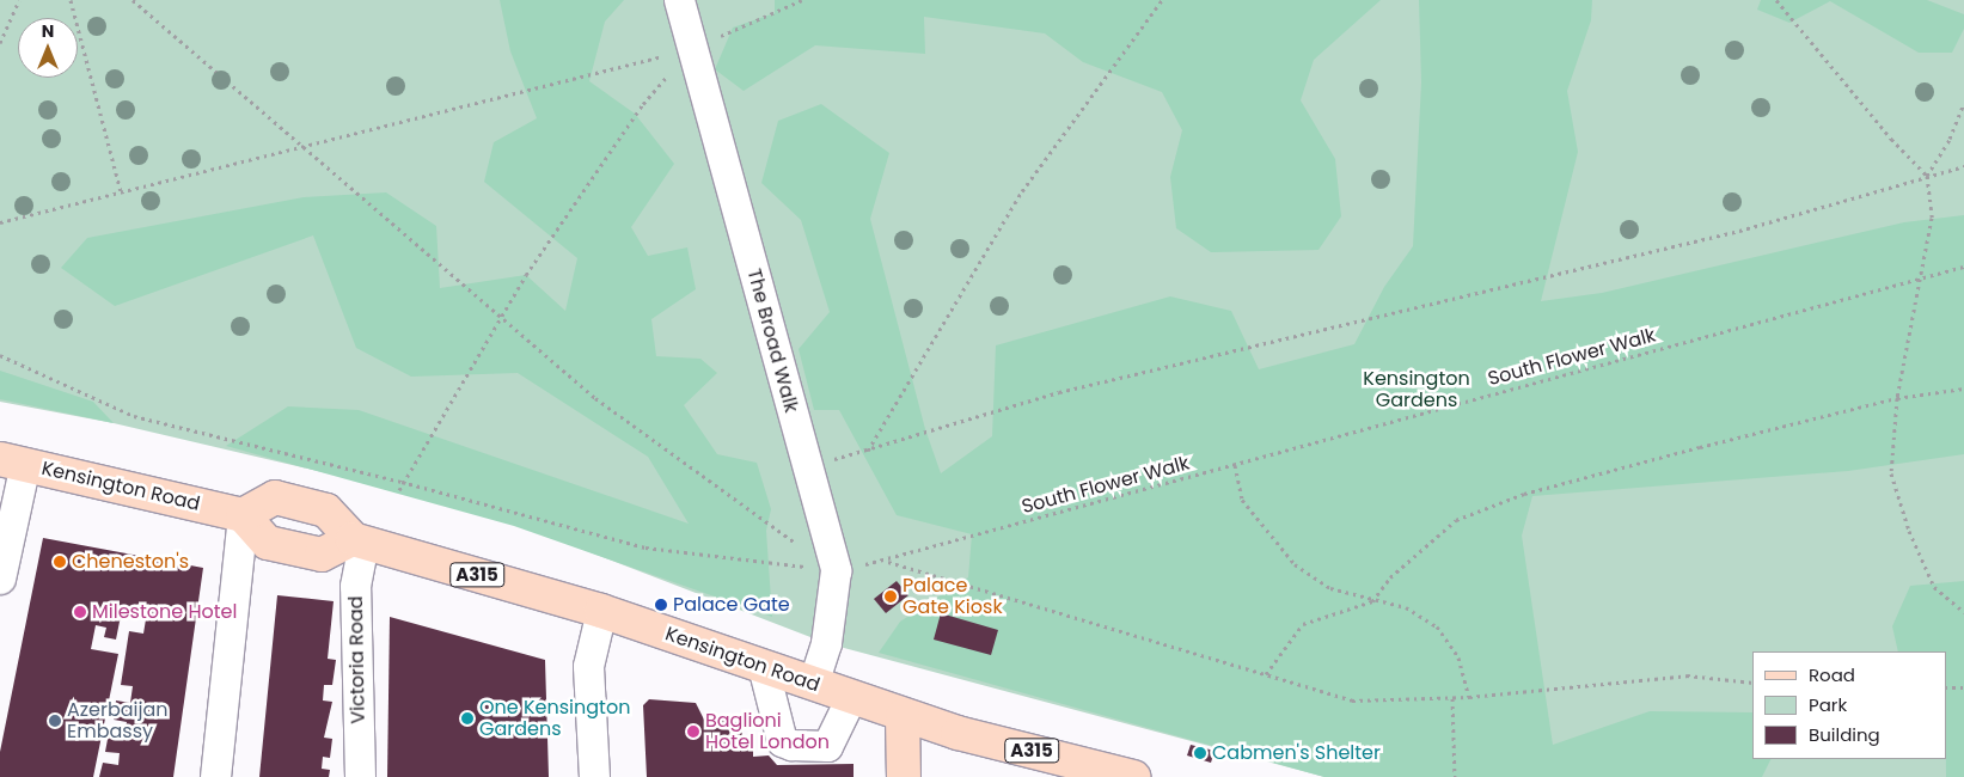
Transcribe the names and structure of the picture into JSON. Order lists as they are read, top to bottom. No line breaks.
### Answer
{"streets":{"main road":["Kensington Road","A315"],"street":["The Broad Walk","Victoria Road"],"path":["South Flower Walk"]},"crossings":[["The Broad Walk","Kensington Road"],["Kensington Road","Victoria Road"]],"parks":["Kensington Gardens"],"places":["Cheneston's","Palace Gate Kiosk","Palace Gate","Milestone Hotel","One Kensington Gardens","Azerbaijan Embassy","Baglioni Hotel London","Cabmen's Shelter"],"legend":["Road","Park","Building"],"north":"top"}
